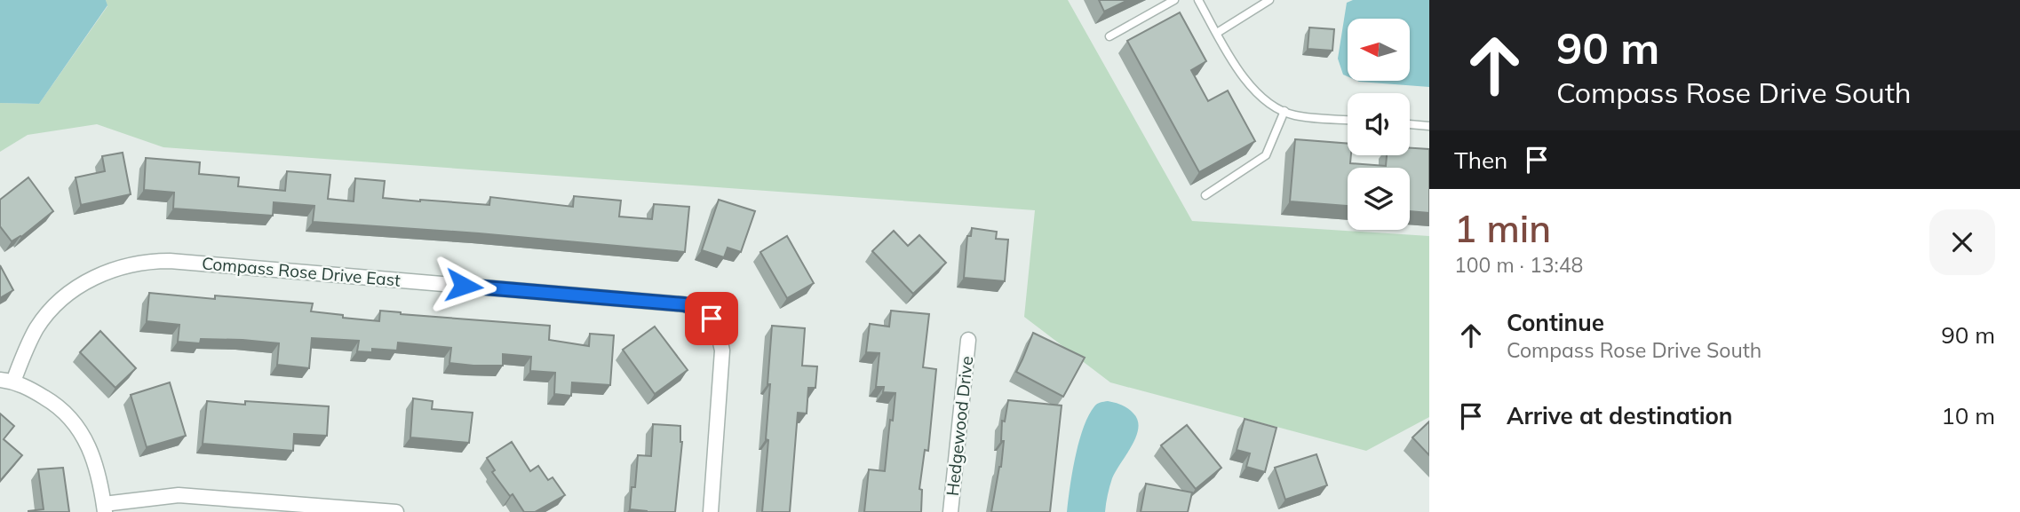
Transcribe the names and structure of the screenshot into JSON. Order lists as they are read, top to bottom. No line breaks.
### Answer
{"streets":{"street":["Compass Rose Drive East","Hedgewood Drive"]},"north":"left","page":{"turn":["90 m","Compass Rose Drive South"],"then":"Then","heading":["1 min","100 m · 13:48"],"list":[{"name":"Continue","note":"Compass Rose Drive South","value":"90 m"},{"name":"Arrive at destination","value":"10 m"}]}}
